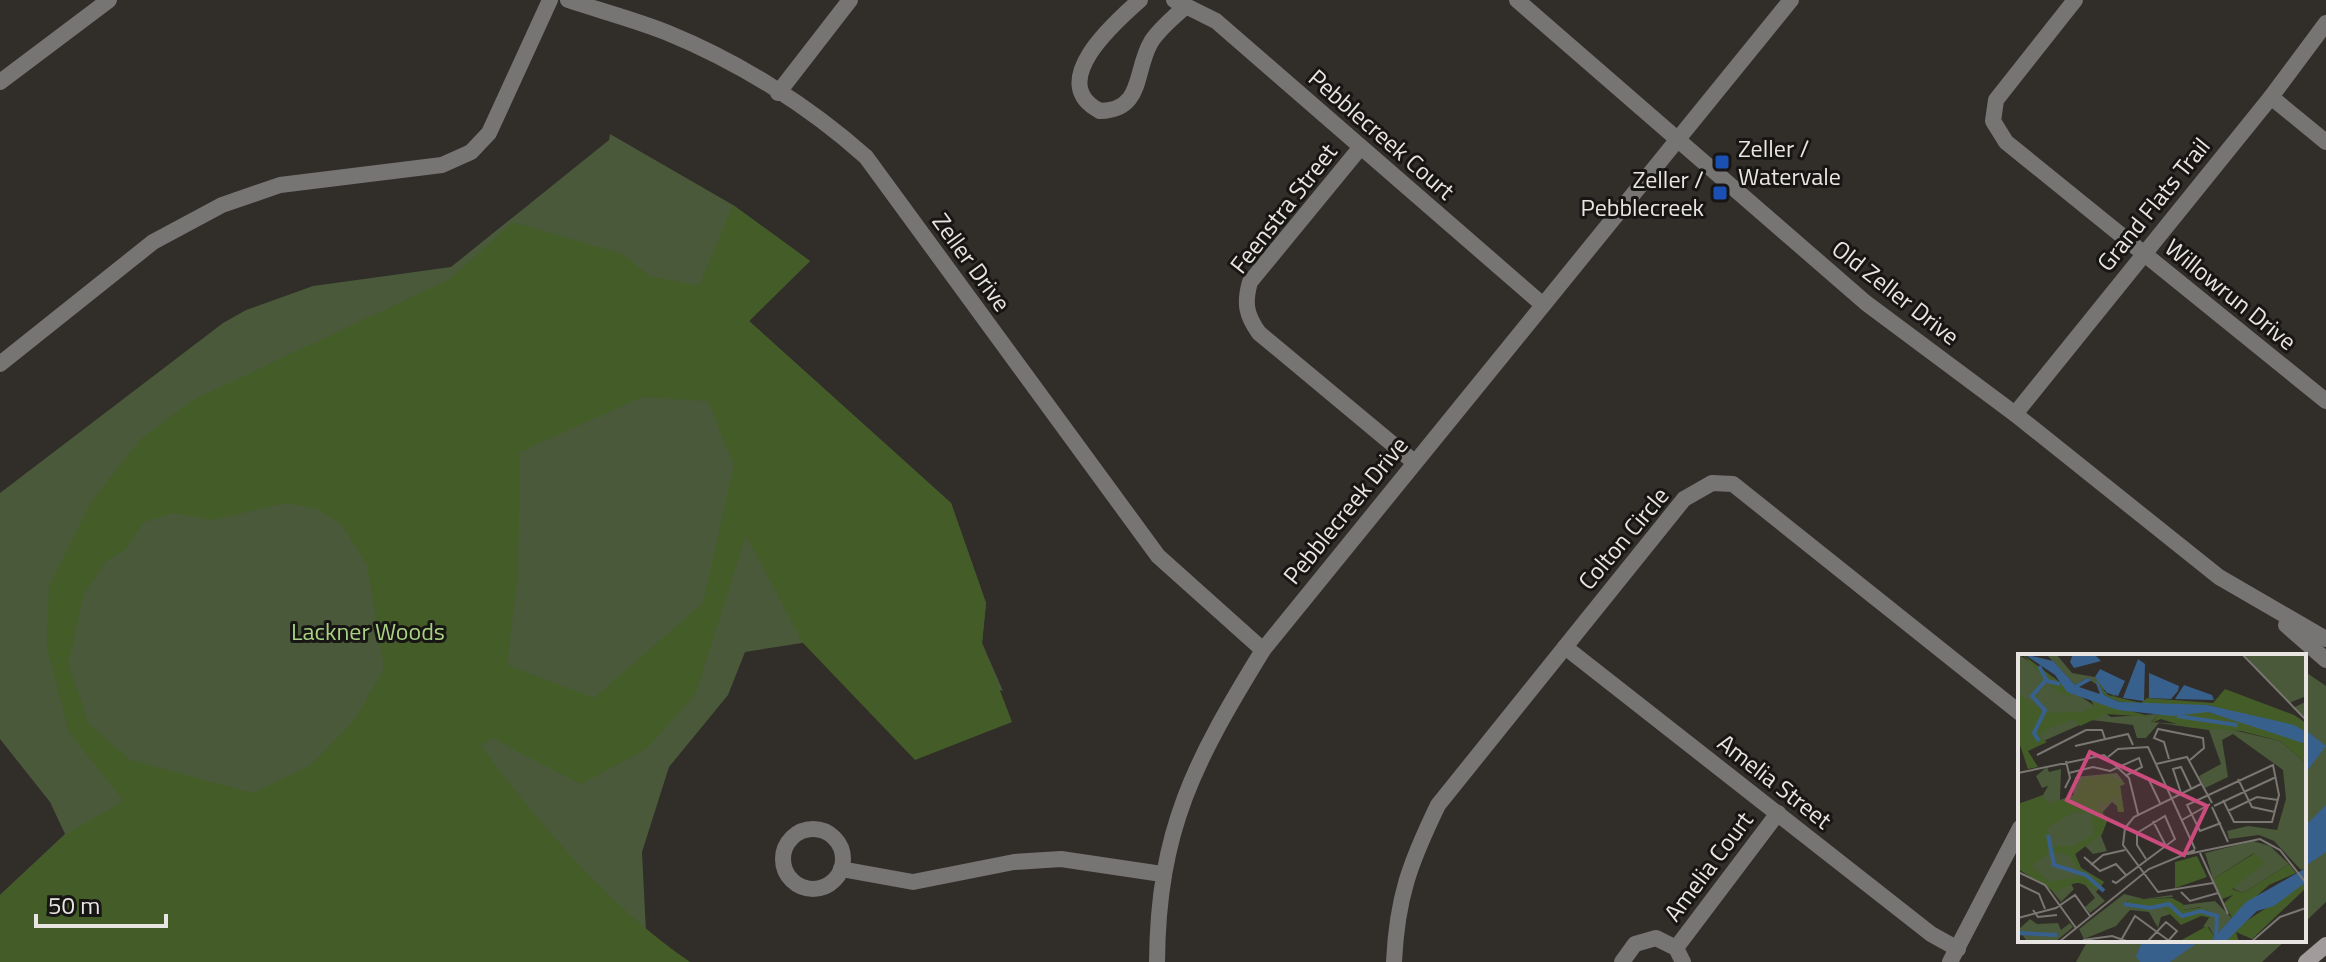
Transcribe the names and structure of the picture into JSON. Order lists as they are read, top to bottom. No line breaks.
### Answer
{"streets":{"street":["Pebblecreek Court","Grand Flats Trail","Feenstra Street","Zeller Drive","Old Zeller Drive","Willowrun Drive","Pebblecreek Drive","Colton Circle","Amelia Street","Amelia Court"]},"crossings":[["Pebblecreek Court","Feenstra Street"],["Pebblecreek Court","Pebblecreek Drive"],["Grand Flats Trail","Old Zeller Drive"],["Grand Flats Trail","Willowrun Drive"],["Feenstra Street","Pebblecreek Drive"],["Zeller Drive","Pebblecreek Drive"],["Old Zeller Drive","Pebblecreek Drive"],["Colton Circle","Amelia Street"],["Amelia Street","Amelia Court"]],"parks":["Lackner Woods"],"places":{"transit":["Zeller / Watervale","Zeller / Pebblecreek"]},"scale_bar":"50 m"}
